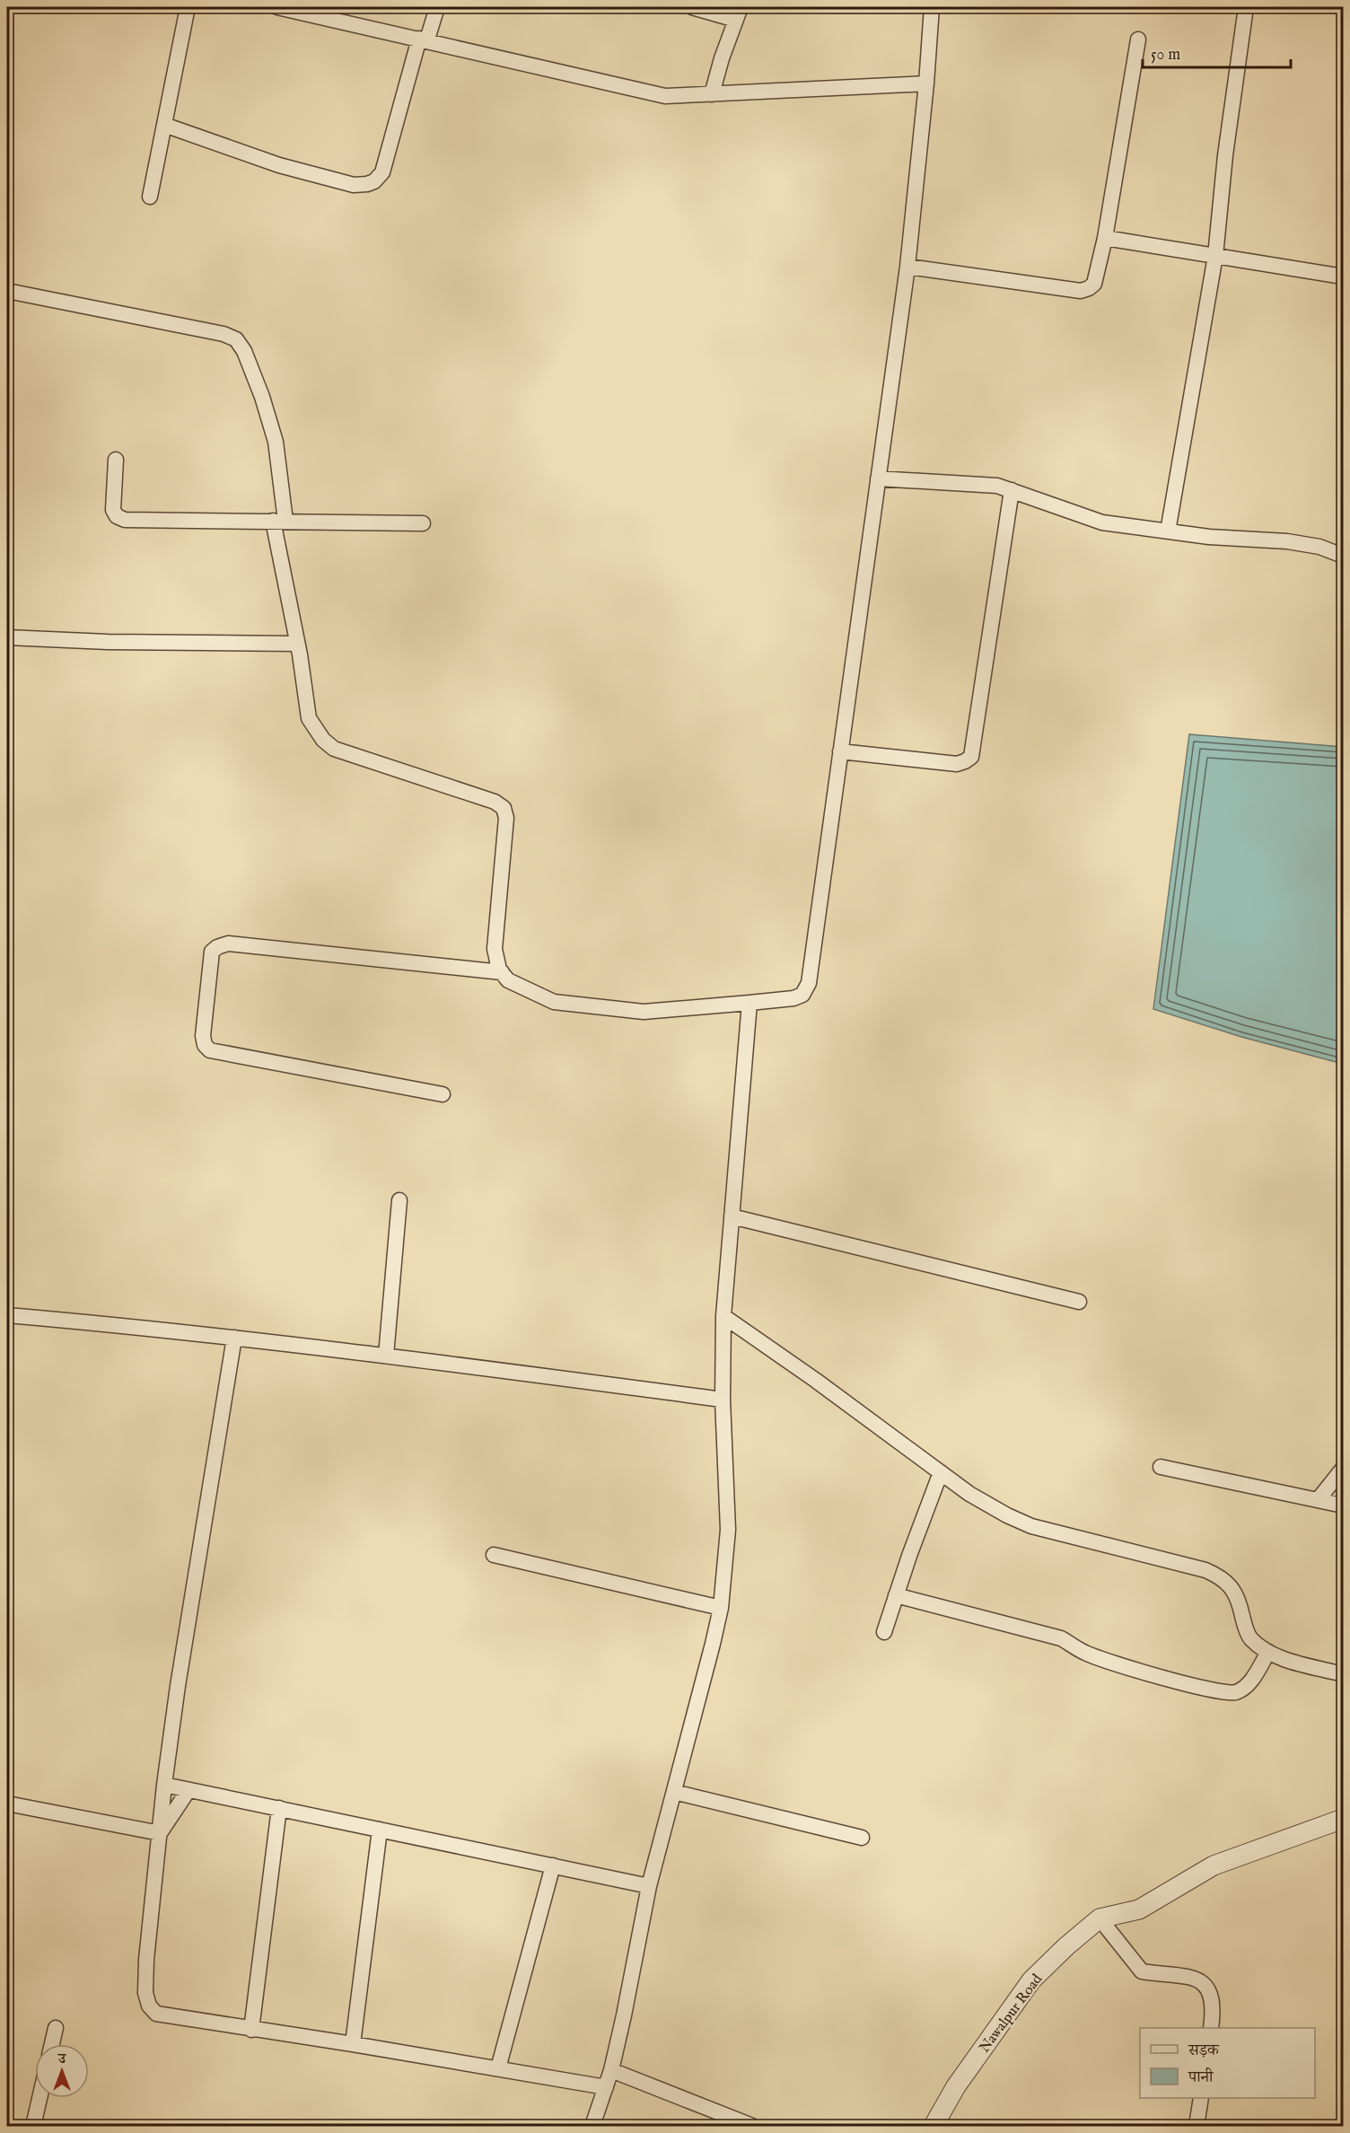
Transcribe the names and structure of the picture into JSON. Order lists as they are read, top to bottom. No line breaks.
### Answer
{"streets":{"street":["Nawalpur Road"]},"legend":["सड़क","पानी"],"scale_bar":"50 m","north":"top"}
